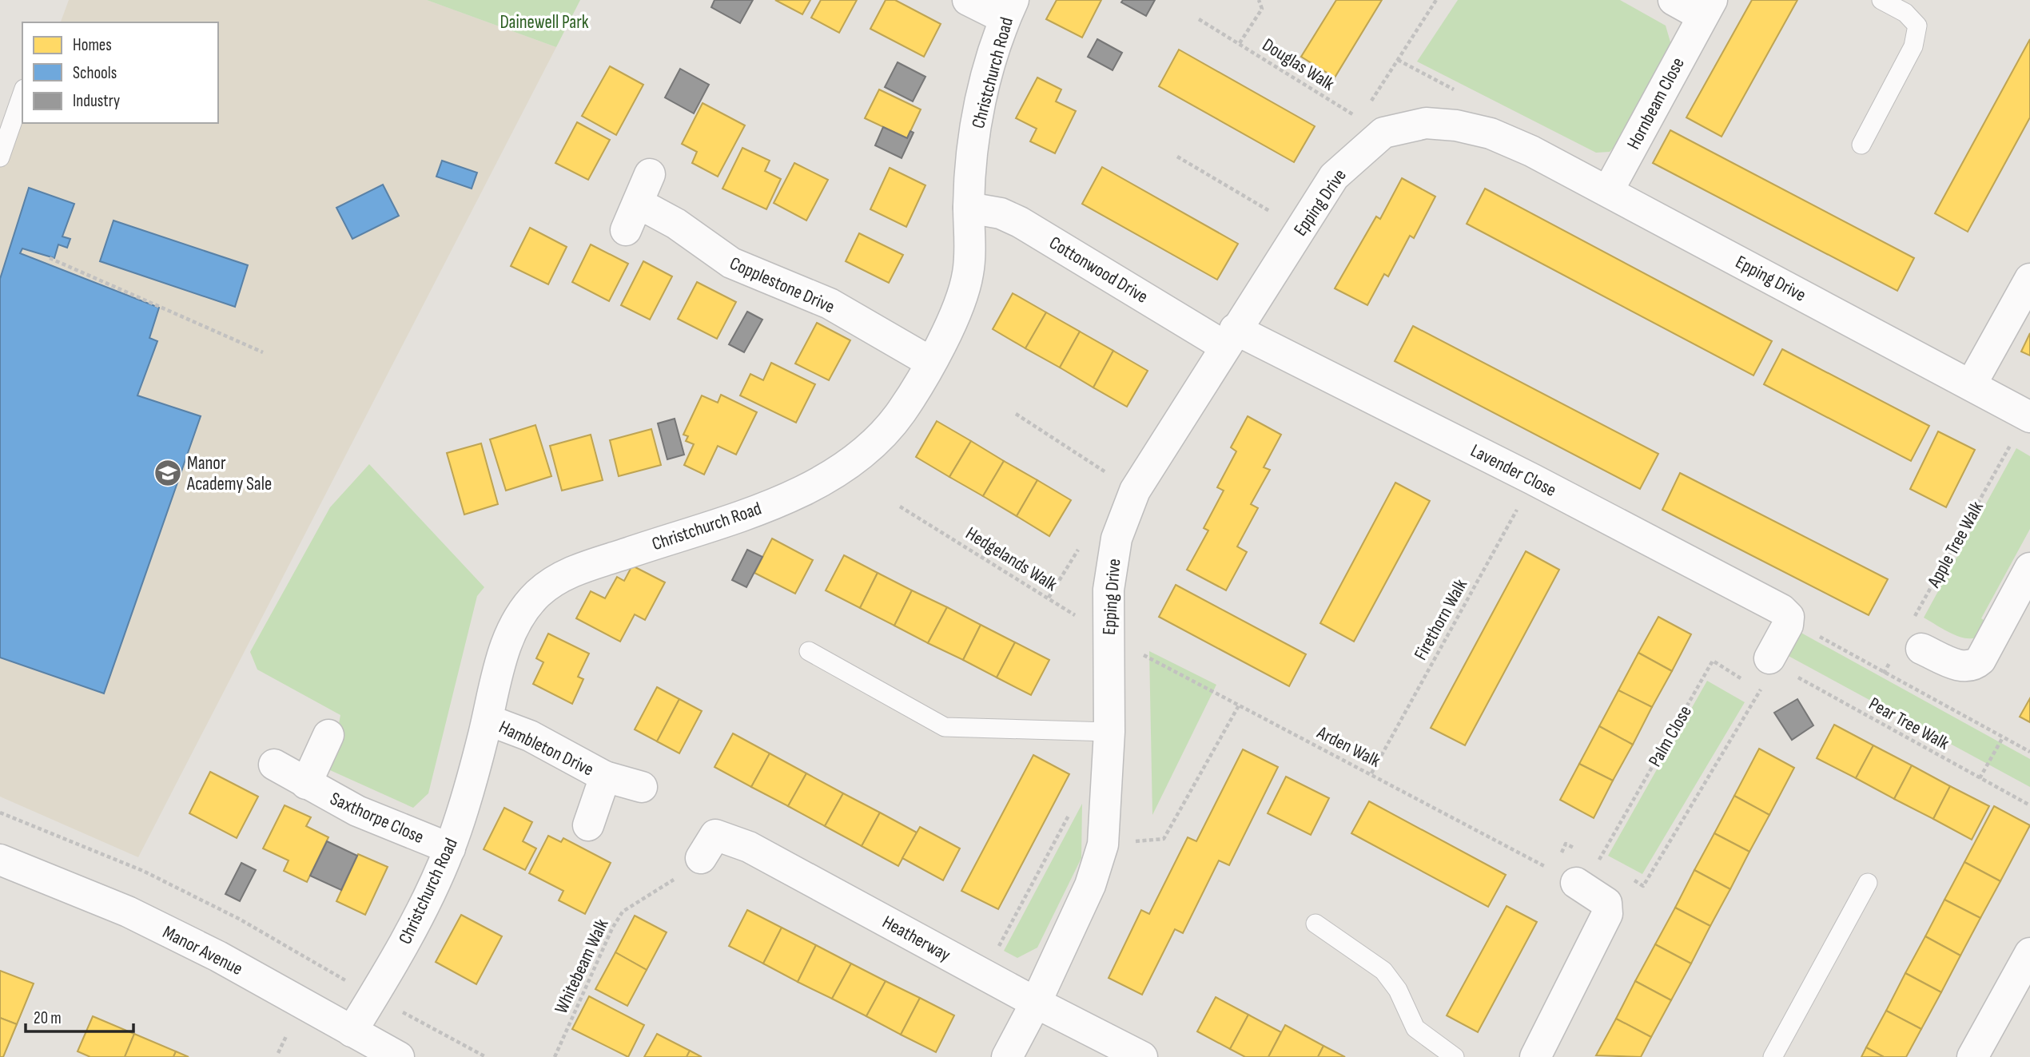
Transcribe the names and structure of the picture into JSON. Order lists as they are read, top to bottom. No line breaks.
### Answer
{"streets":{"street":["Christchurch Road","Hornbeam Close","Epping Drive","Cottonwood Drive","Copplestone Drive","Lavender Close","Hambleton Drive","Saxthorpe Close","Heatherway","Manor Avenue"],"path":["Douglas Walk","Apple Tree Walk","Hedgelands Walk","Firethorn Walk","Pear Tree Walk","Palm Close","Arden Walk","Whitebeam Walk"]},"crossings":[["Douglas Walk","Epping Drive"],["Christchurch Road","Cottonwood Drive"],["Christchurch Road","Copplestone Drive"],["Christchurch Road","Hambleton Drive"],["Christchurch Road","Saxthorpe Close"],["Christchurch Road","Manor Avenue"],["Hornbeam Close","Epping Drive"],["Epping Drive","Cottonwood Drive"],["Epping Drive","Lavender Close"],["Epping Drive","Apple Tree Walk"],["Epping Drive","Hedgelands Walk"],["Epping Drive","Arden Walk"],["Epping Drive","Heatherway"],["Cottonwood Drive","Lavender Close"],["Lavender Close","Firethorn Walk"],["Hedgelands Walk","Arden Walk"],["Firethorn Walk","Arden Walk"],["Heatherway","Whitebeam Walk"]],"parks":["Dainewell Park"],"places":{"school or university":["Manor Academy Sale"]},"legend":["Homes","Schools","Industry"],"scale_bar":"20 m"}
